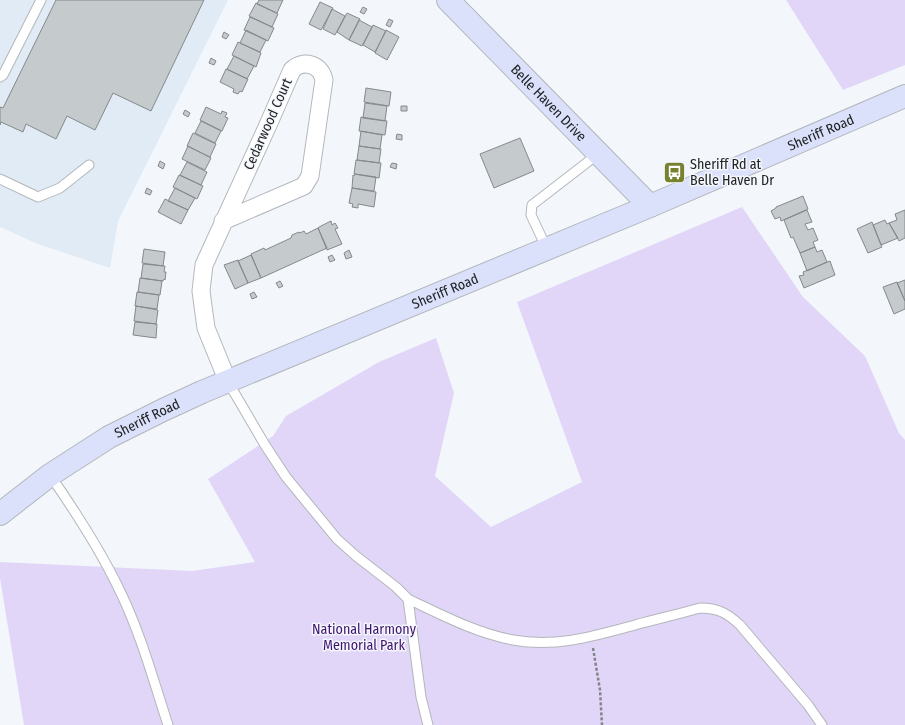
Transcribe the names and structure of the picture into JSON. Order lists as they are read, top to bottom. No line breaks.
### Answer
{"streets":{"main road":["Belle Haven Drive","Sheriff Road"],"street":["Cedarwood Court"]},"crossings":[["Belle Haven Drive","Sheriff Road"],["Cedarwood Court","Sheriff Road"]],"parks":["National Harmony Memorial Park"],"places":{"bus stop":["Sheriff Rd at Belle Haven Dr"]}}
